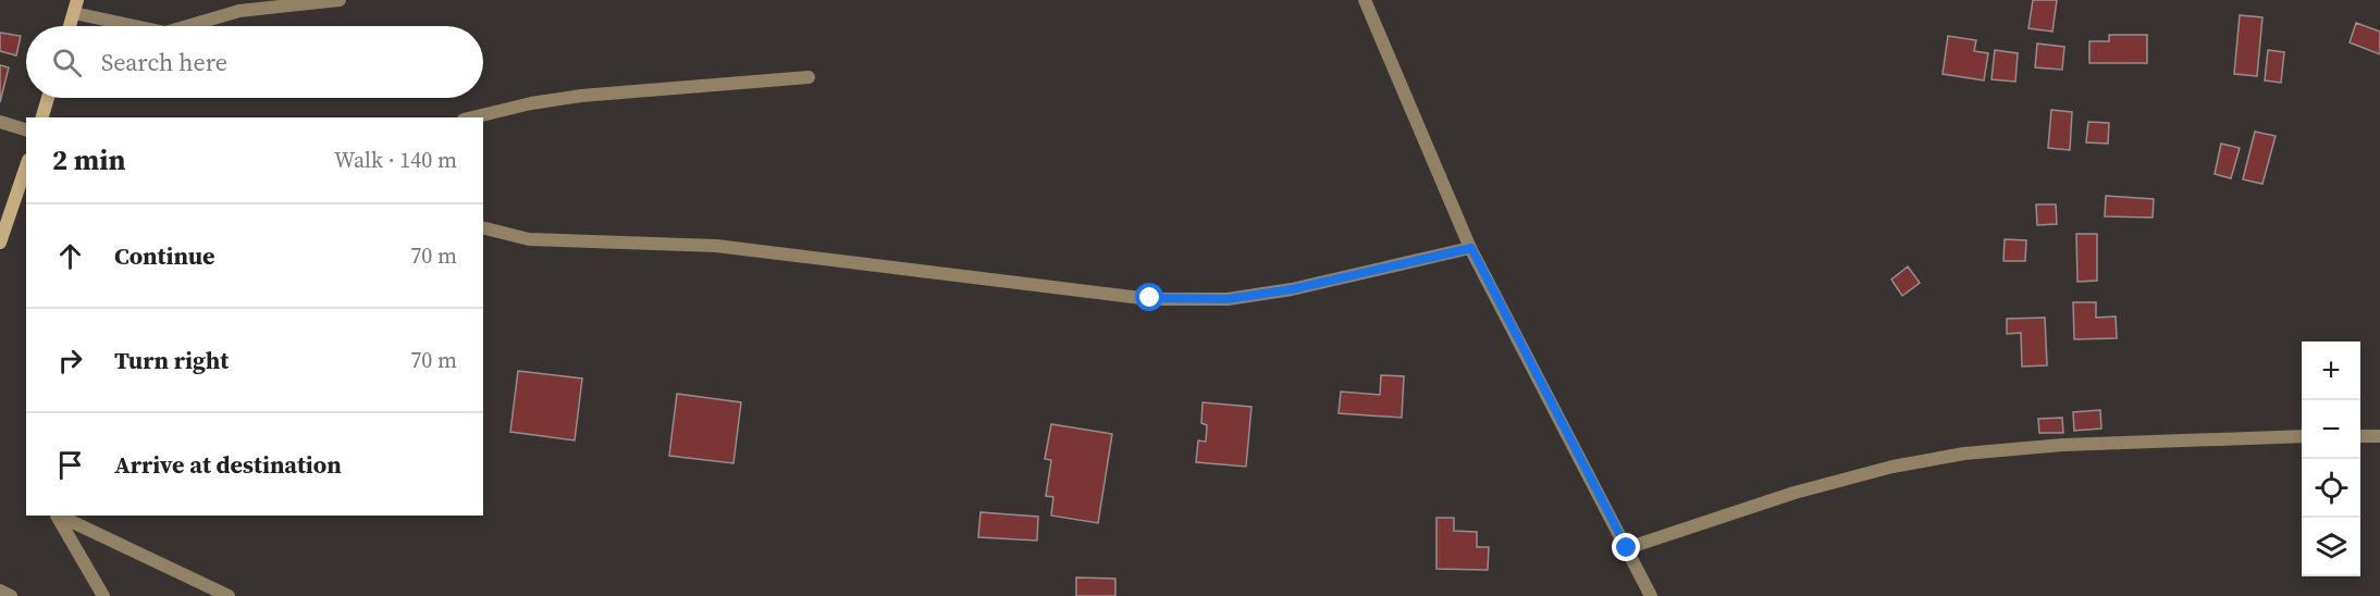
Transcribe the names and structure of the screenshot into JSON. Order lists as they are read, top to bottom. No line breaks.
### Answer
{"page":{"search":"Search here","heading":["2 min","Walk · 140 m"],"list":[["Continue","70 m"],["Turn right","70 m"],"Arrive at destination"],"map_buttons":["+","−"]}}
